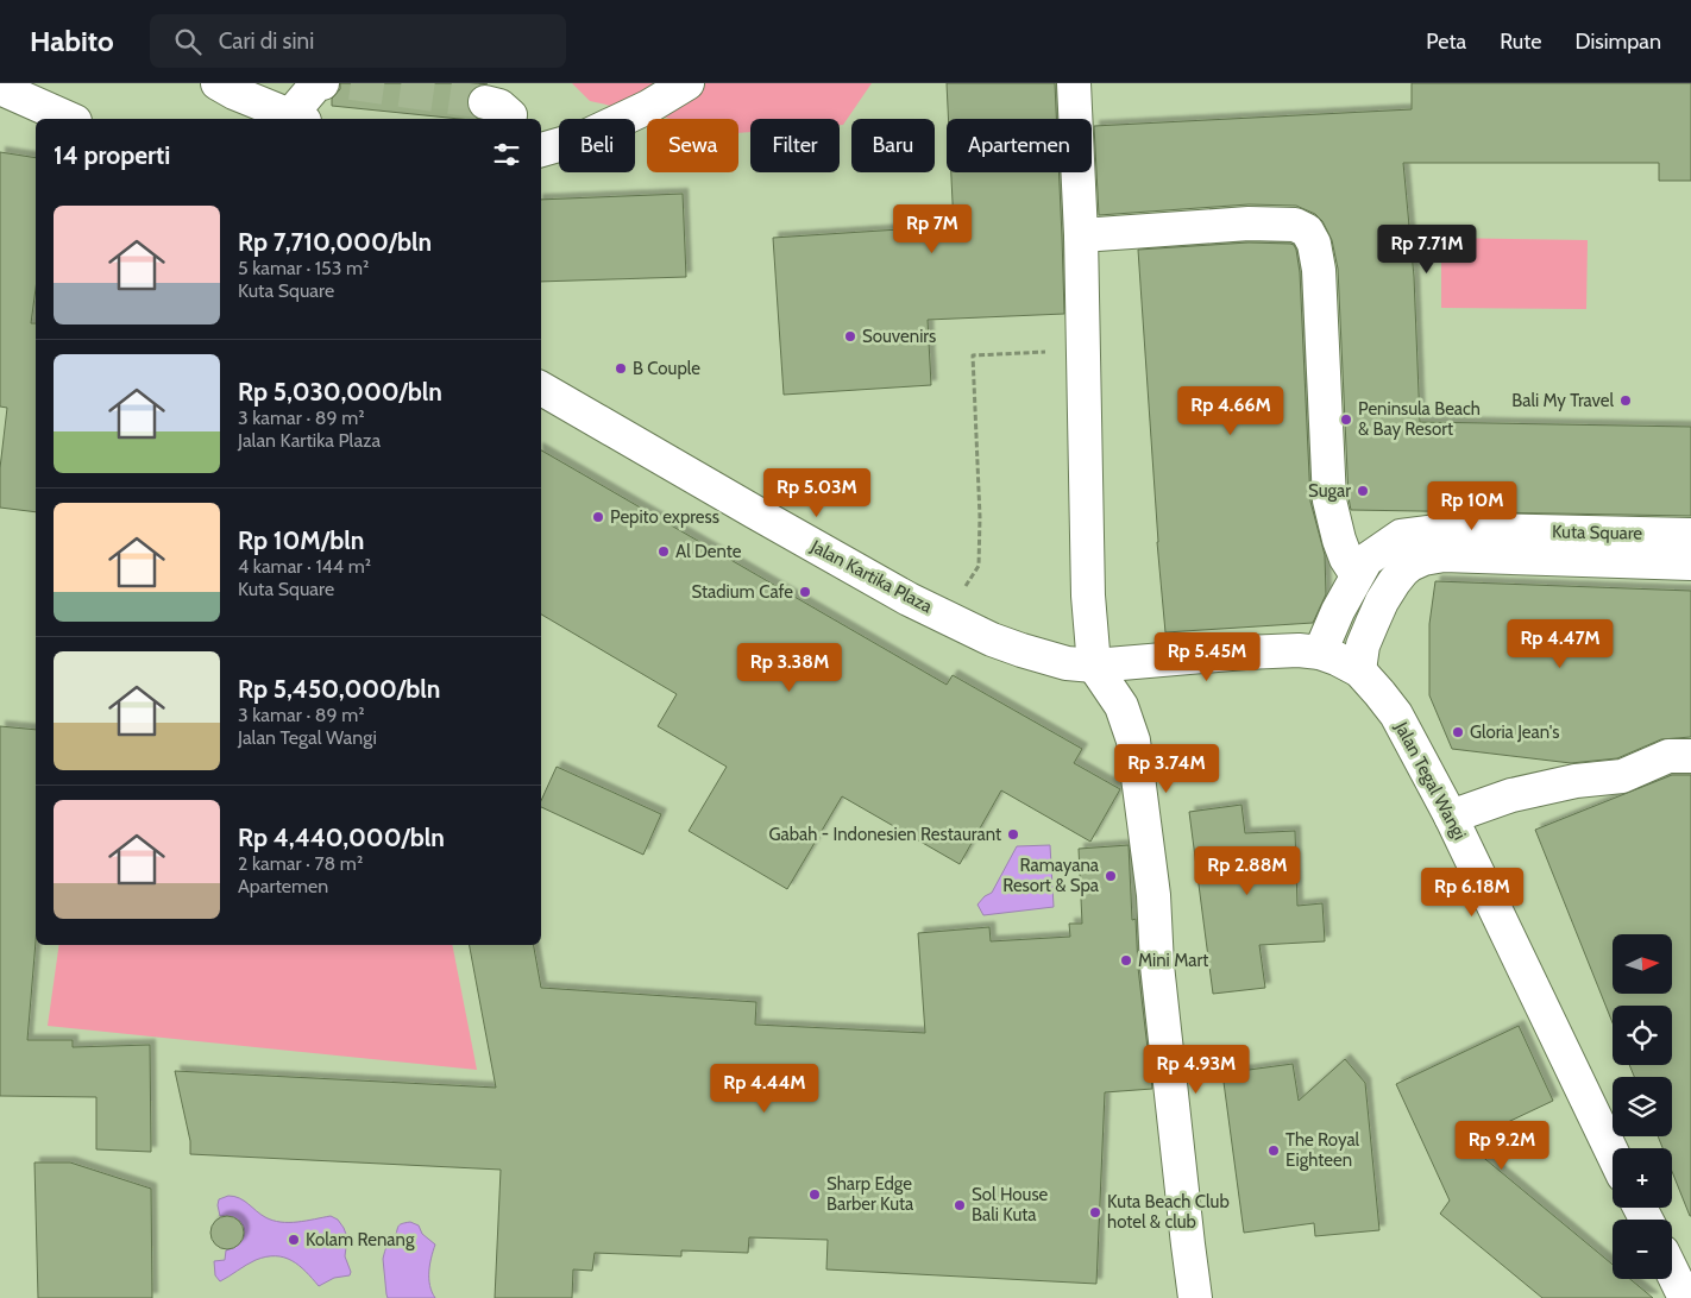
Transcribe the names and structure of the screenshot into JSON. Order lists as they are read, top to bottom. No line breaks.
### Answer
{"streets":{"main road":["Kuta Square","Jalan Kartika Plaza","Jalan Tegal Wangi"]},"crossings":[["Kuta Square","Jalan Tegal Wangi"],["Jalan Kartika Plaza","Jalan Tegal Wangi"]],"places":["Souvenirs","B Couple","Bali My Travel","Peninsula Beach & Bay Resort","Sugar","Pepito express","Al Dente","Stadium Cafe","Gloria Jean's","Gabah - Indonesien Restaurant","Ramayana Resort & Spa","Mini Mart","The Royal Eighteen","Sharp Edge Barber Kuta","Sol House Bali Kuta","Kuta Beach Club hotel & club","Kolam Renang"],"north":"right","page":{"header":"Habito","search":"Cari di sini","nav":["Peta","Rute","Disimpan"],"chip":["Beli","Sewa","Filter","Baru","Apartemen"],"heading":"14 properti","list":[{"name":"Rp 7,710,000/bln","note":"5 kamar · 153 m² · Kuta Square"},{"name":"Rp 5,030,000/bln","note":"3 kamar · 89 m² · Jalan Kartika Plaza"},{"name":"Rp 10M/bln","note":"4 kamar · 144 m² · Kuta Square"},{"name":"Rp 5,450,000/bln","note":"3 kamar · 89 m² · Jalan Tegal Wangi"},{"name":"Rp 4,440,000/bln","note":"2 kamar · 78 m² · Apartemen"}],"price":["Rp 7M","Rp 7.71M","Rp 4.66M","Rp 5.03M","Rp 10M","Rp 4.47M","Rp 5.45M","Rp 3.38M","Rp 3.74M","Rp 2.88M","Rp 6.18M","Rp 4.93M","Rp 4.44M","Rp 9.2M"],"map_buttons":["+","−"]}}
